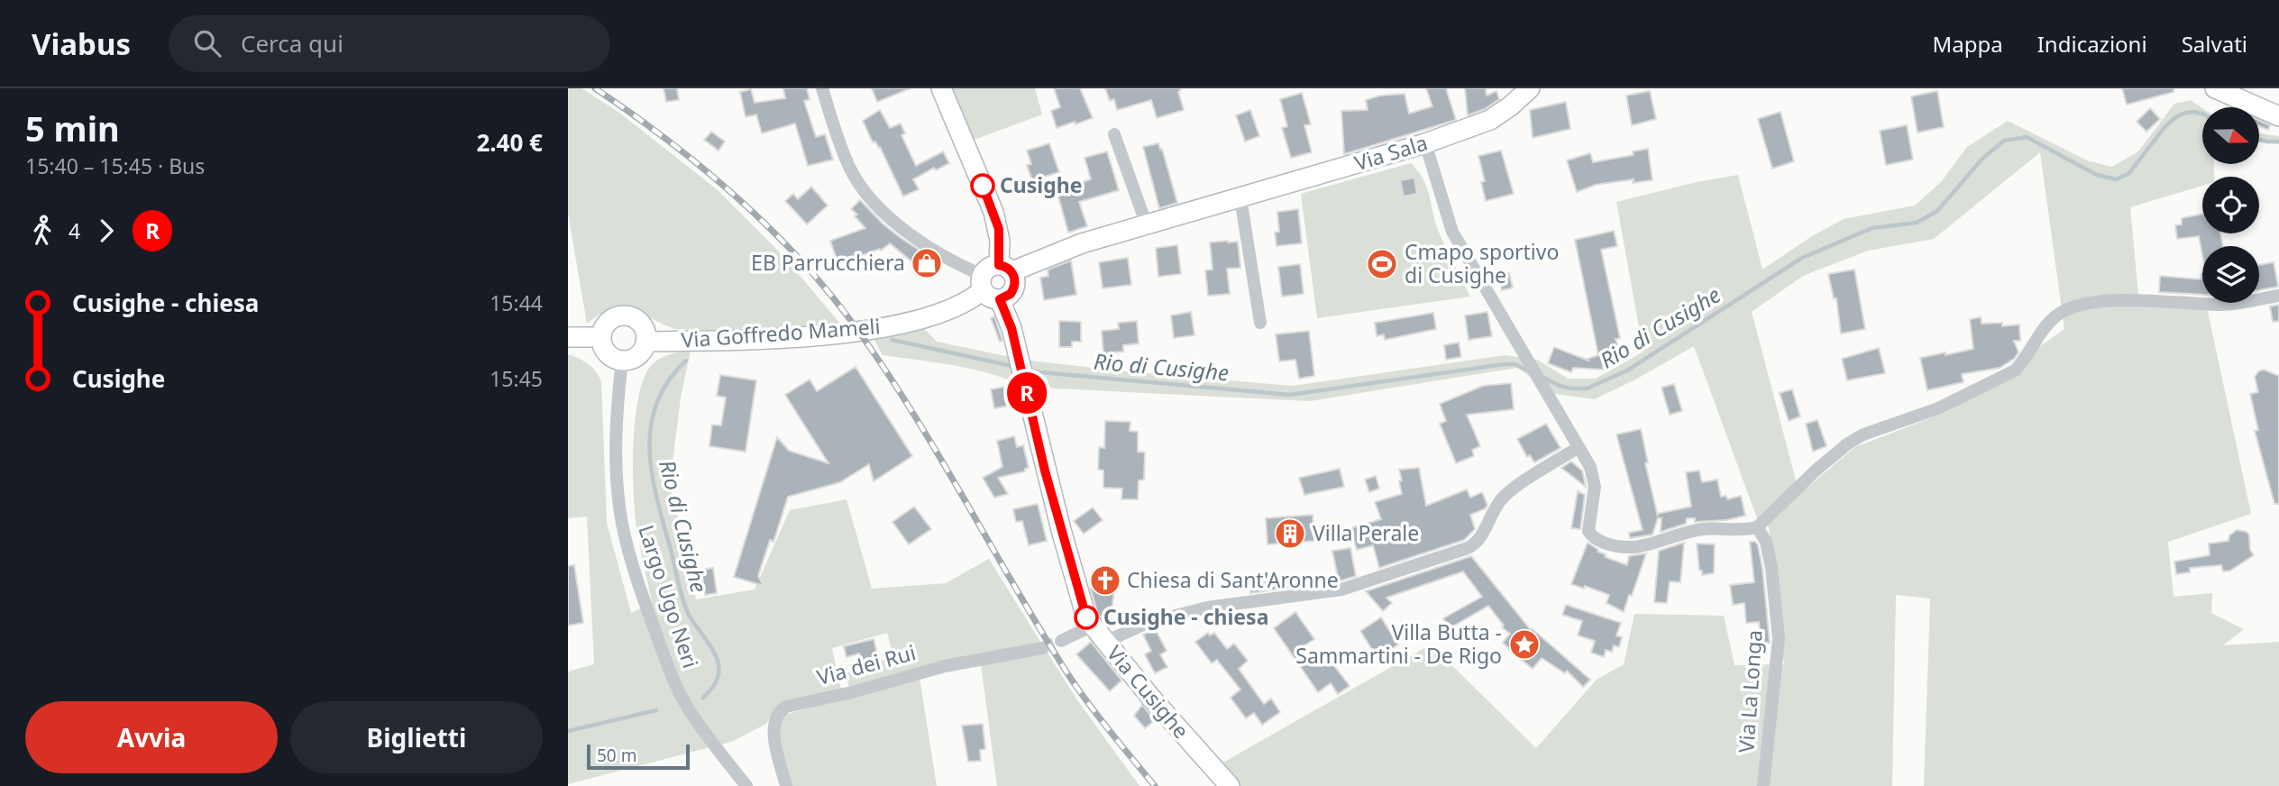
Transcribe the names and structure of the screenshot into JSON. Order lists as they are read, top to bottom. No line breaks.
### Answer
{"streets":{"street":["Via Sala","Via Goffredo Mameli","Largo Ugo Neri","Via dei Rui","Via La Longa","Via Cusighe"]},"crossings":[["Via Sala","Via Goffredo Mameli"],["Via Goffredo Mameli","Largo Ugo Neri"],["Via Goffredo Mameli","Via Cusighe"]],"water":["Rio di Cusighe"],"places":{"other":["Cusighe","Cusighe - chiesa"],"shop":["EB Parrucchiera"],"sports":["Cmapo sportivo di Cusighe"],"building":["Villa Perale"],"church":["Chiesa di Sant'Aronne"],"place":["Villa Butta - Sammartini - De Rigo"]},"lines":["bus line R"],"scale_bar":"50 m","north":"right","page":{"header":"Viabus","search":"Cerca qui","nav":["Mappa","Indicazioni","Salvati"],"heading":["5 min","15:40 – 15:45 · Bus","2.40 €"],"on_map":"R","legs":["4","R"],"list":[{"name":"Cusighe - chiesa","value":"15:44"},{"name":"Cusighe","value":"15:45"}],"buttons":["Avvia","Biglietti"],"scale":"50 m"}}
